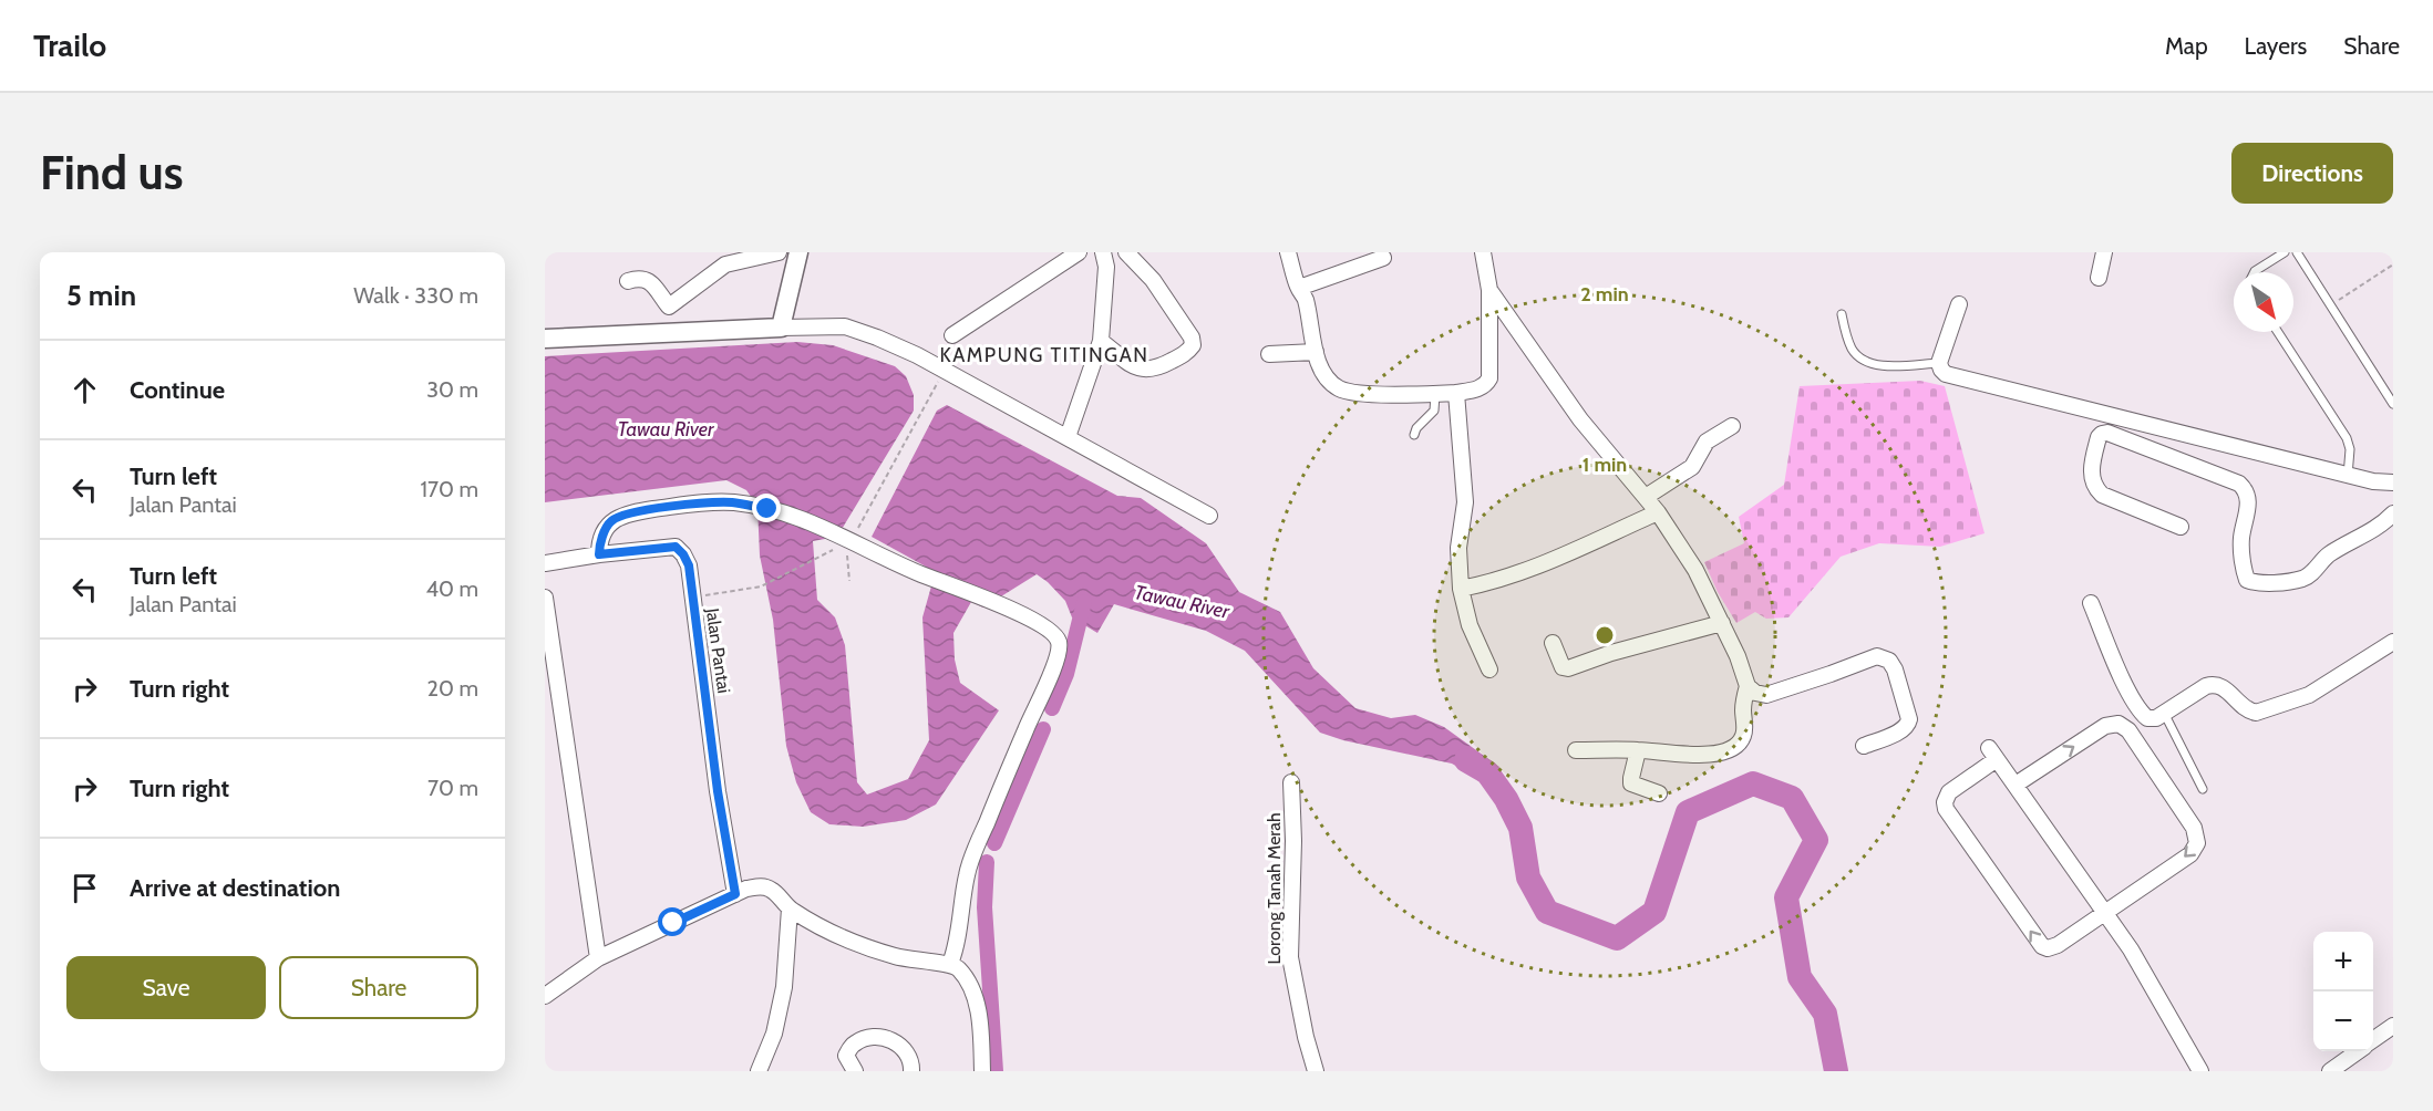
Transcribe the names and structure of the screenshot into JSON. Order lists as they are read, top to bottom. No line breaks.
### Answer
{"streets":{"street":["Jalan Pantai","Lorong Tanah Merah"]},"districts":["KAMPUNG TITINGAN"],"water":["Tawau River"],"north":"bottom right","page":{"header":"Trailo","nav":["Map","Layers","Share"],"buttons":["Directions",["Save","Share"]],"title":"Find us","heading":["5 min","Walk · 330 m"],"list":[["Continue","30 m"],["Turn left","Jalan Pantai","170 m"],["Turn left","Jalan Pantai","40 m"],["Turn right","20 m"],["Turn right","70 m"],"Arrive at destination"],"map_buttons":["+","−"]},"rings":["2 min","1 min"]}
